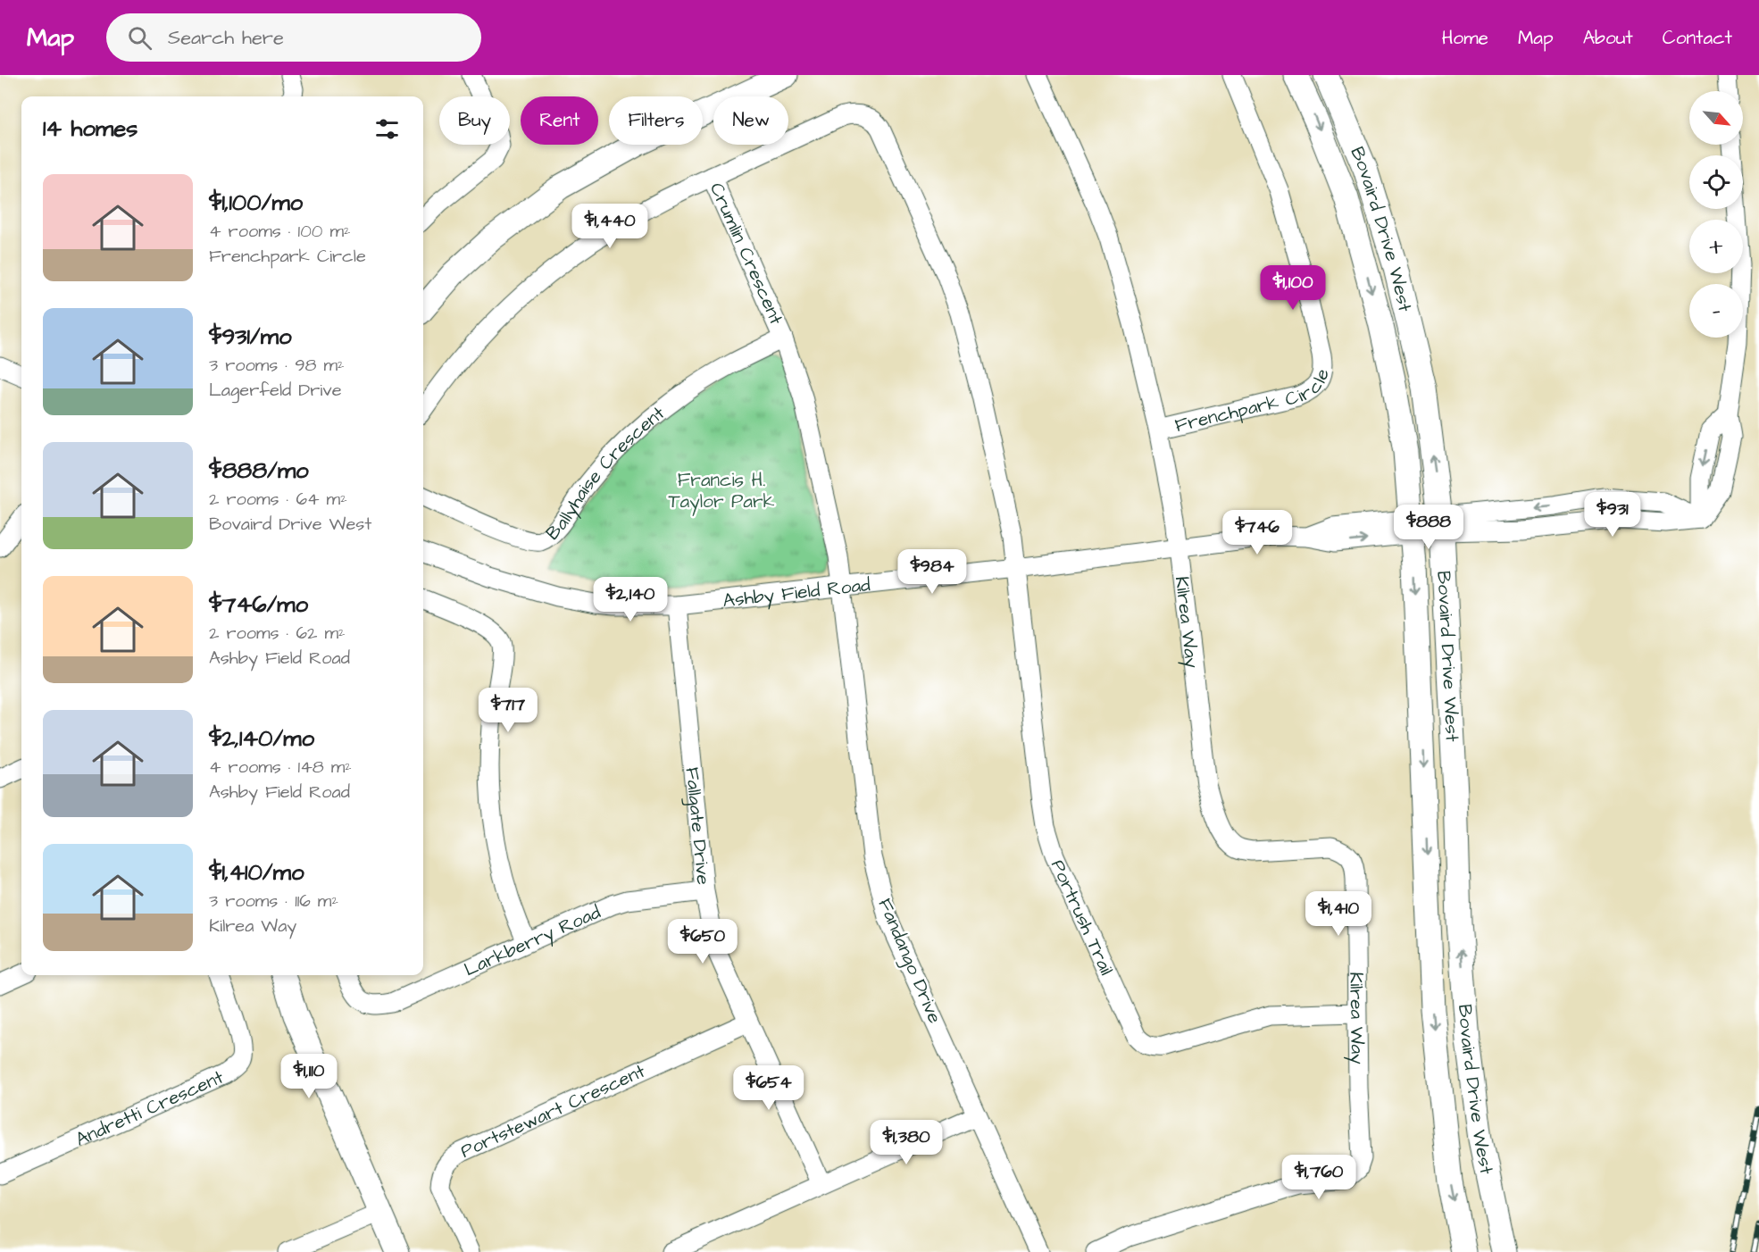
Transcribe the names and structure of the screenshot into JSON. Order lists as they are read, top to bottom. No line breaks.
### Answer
{"streets":{"main road":["Bovaird Drive West"],"street":["Crumlin Crescent","Frenchpark Circle","Ballyhaise Crescent","Ashby Field Road","Kilrea Way","Fallgate Drive","Portrush Trail","Larkberry Road","Fandango Drive","Andretti Crescent","Portstewart Crescent"]},"crossings":[["Bovaird Drive West","Ashby Field Road"],["Crumlin Crescent","Ballyhaise Crescent"],["Crumlin Crescent","Ashby Field Road"],["Crumlin Crescent","Portrush Trail"],["Crumlin Crescent","Fandango Drive"],["Frenchpark Circle","Ashby Field Road"],["Frenchpark Circle","Kilrea Way"],["Ashby Field Road","Kilrea Way"],["Ashby Field Road","Fallgate Drive"],["Ashby Field Road","Portrush Trail"],["Ashby Field Road","Fandango Drive"],["Kilrea Way","Portrush Trail"],["Fallgate Drive","Larkberry Road"],["Fallgate Drive","Portstewart Crescent"]],"parks":["Francis H. Taylor Park"],"north":"bottom right","page":{"header":"Map","search":"Search here","nav":["Home","Map","About","Contact"],"map_buttons":["+","−"],"chip":["Buy","Rent","Filters","New"],"heading":"14 homes","list":[{"name":"$1,100/mo","note":"4 rooms · 100 m² · Frenchpark Circle"},{"name":"$931/mo","note":"3 rooms · 98 m² · Lagerfeld Drive"},{"name":"$888/mo","note":"2 rooms · 64 m² · Bovaird Drive West"},{"name":"$746/mo","note":"2 rooms · 62 m² · Ashby Field Road"},{"name":"$2,140/mo","note":"4 rooms · 148 m² · Ashby Field Road"},{"name":"$1,410/mo","note":"3 rooms · 116 m² · Kilrea Way"}],"price":["$1,440","$1,100","$931","$888","$746","$984","$2,140","$717","$1,410","$650","$1,110","$654","$1,380","$1,760"]}}
